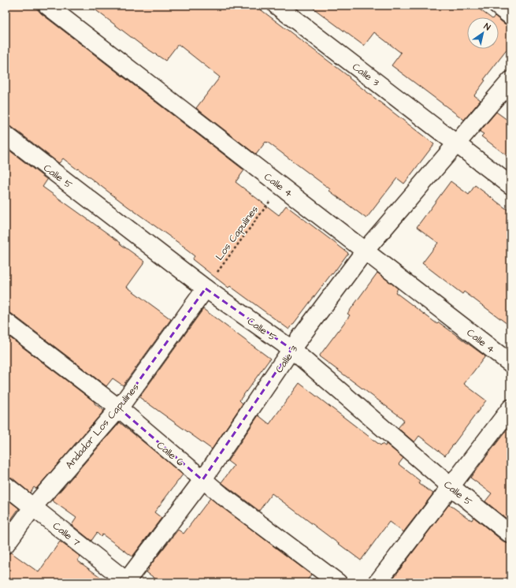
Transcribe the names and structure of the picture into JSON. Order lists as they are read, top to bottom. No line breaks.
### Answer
{"streets":{"street":["Calle 3","Calle 5","Calle 4","Andador Los Capulines","Calle 6","Calle 7"],"path":["Los Capulines"]},"crossings":[["Calle 3","Calle 5"],["Calle 3","Calle 4"],["Calle 3","Calle 6"],["Calle 3","Calle 7"],["Calle 5","Los Capulines"],["Calle 5","Andador Los Capulines"],["Calle 4","Los Capulines"],["Los Capulines","Andador Los Capulines"],["Andador Los Capulines","Calle 6"],["Andador Los Capulines","Calle 7"]],"north":"top right"}
